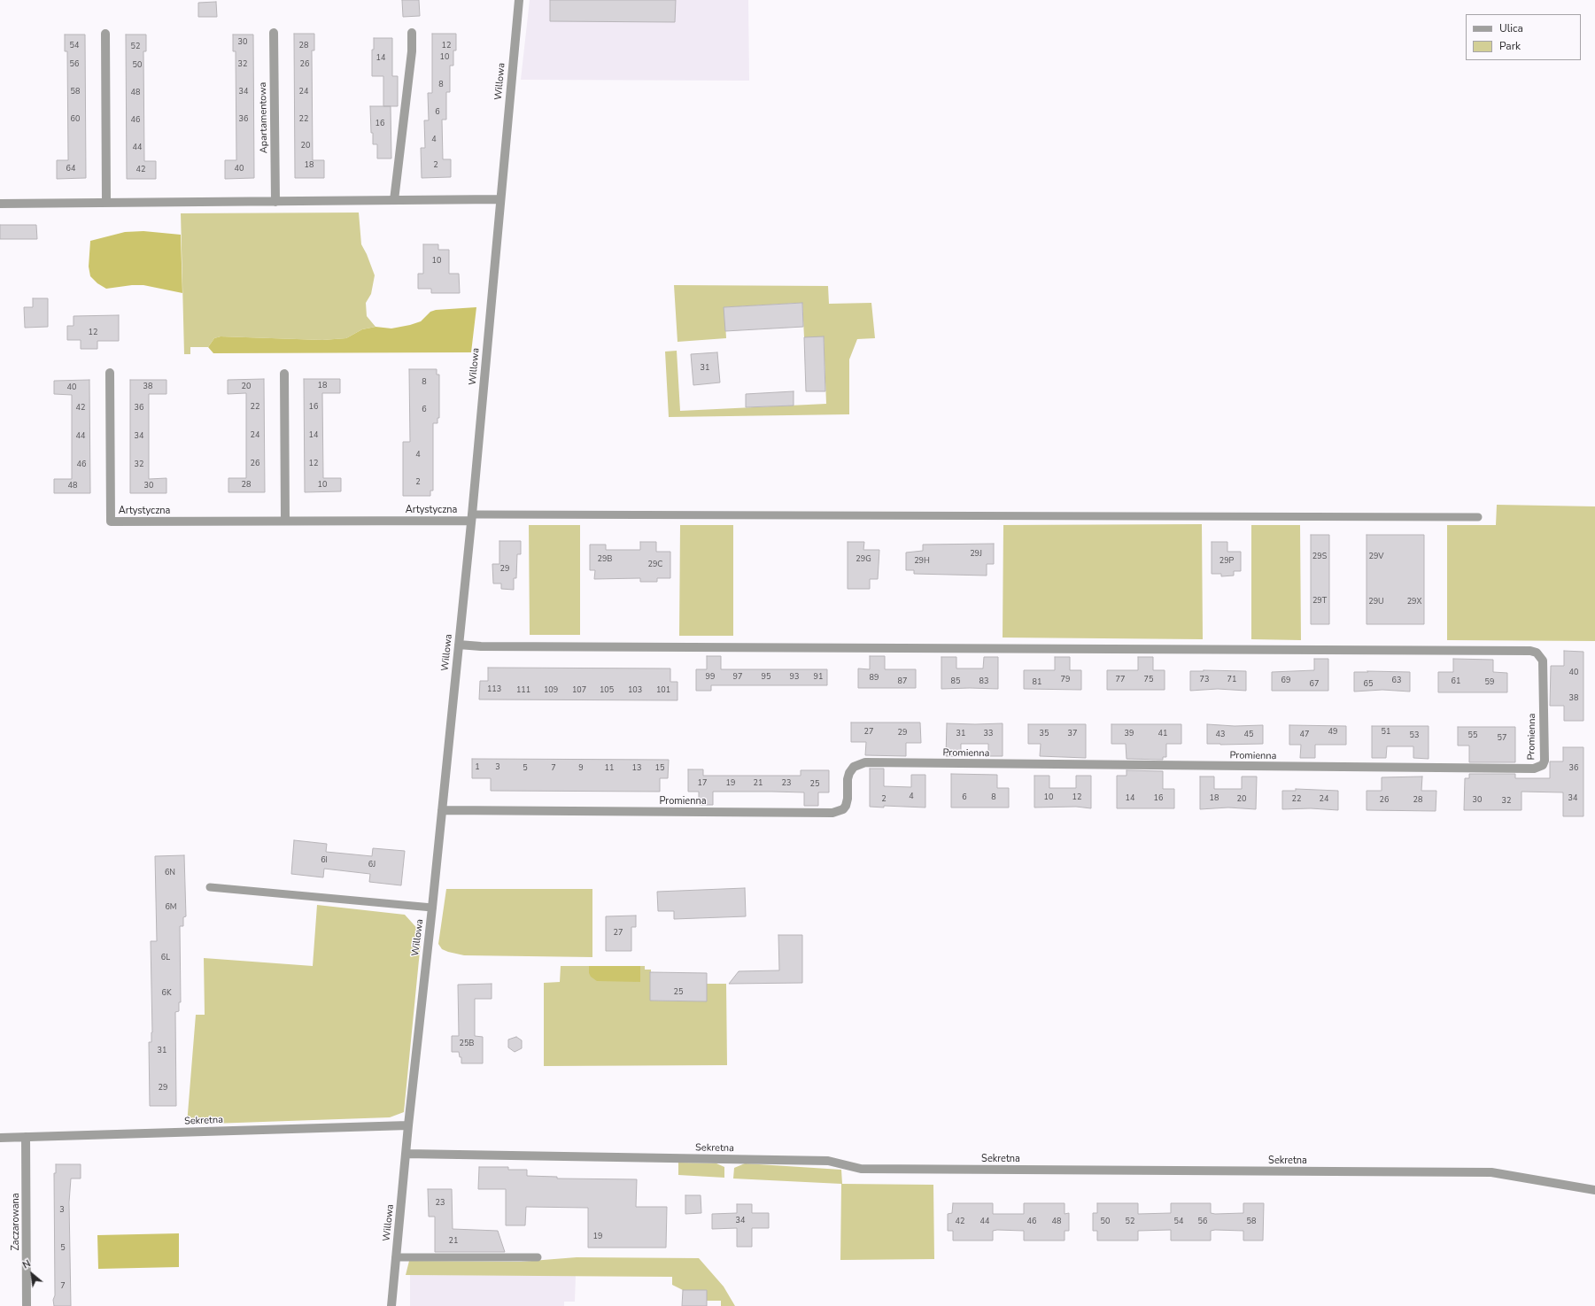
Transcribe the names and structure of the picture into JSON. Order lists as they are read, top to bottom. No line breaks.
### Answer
{"streets":{"street":["Willowa","Apartamentowa","Artystyczna","Promienna","Sekretna","Zaczarowana"]},"crossings":[["Willowa","Artystyczna"],["Willowa","Promienna"],["Willowa","Sekretna"],["Sekretna","Zaczarowana"]],"house_numbers":["30","54","28","12","52","10","14","56","32","26","50","8","58","34","24","48","6","60","36","22","46","16","4","20","44","18","2","64","40","42","10","12","31","8","18","38","20","40","22","16","42","36","6","24","14","44","34","4","26","12","46","32","2","28","10","48","30","29J","29S","29V","29B","29G","29H","29P","29C","29","29T","29U","29X","40","99","97","95","93","91","89","79","77","75","73","71","69","63","87","85","83","61","81","59","67","65","113","111","109","107","105","103","101","38","27","49","51","29","31","33","35","37","39","41","43","45","47","53","55","57","1","3","5","7","9","11","13","15","36","17","19","21","23","25","4","6","8","10","12","14","16","18","34","2","20","22","24","26","28","30","32","6I","6J","6N","6M","27","6L","25","6K","25B","31","29","23","3","34","42","44","46","48","50","52","54","56","58","19","21","5","7"],"legend":["Ulica","Park"],"north":"top left"}
